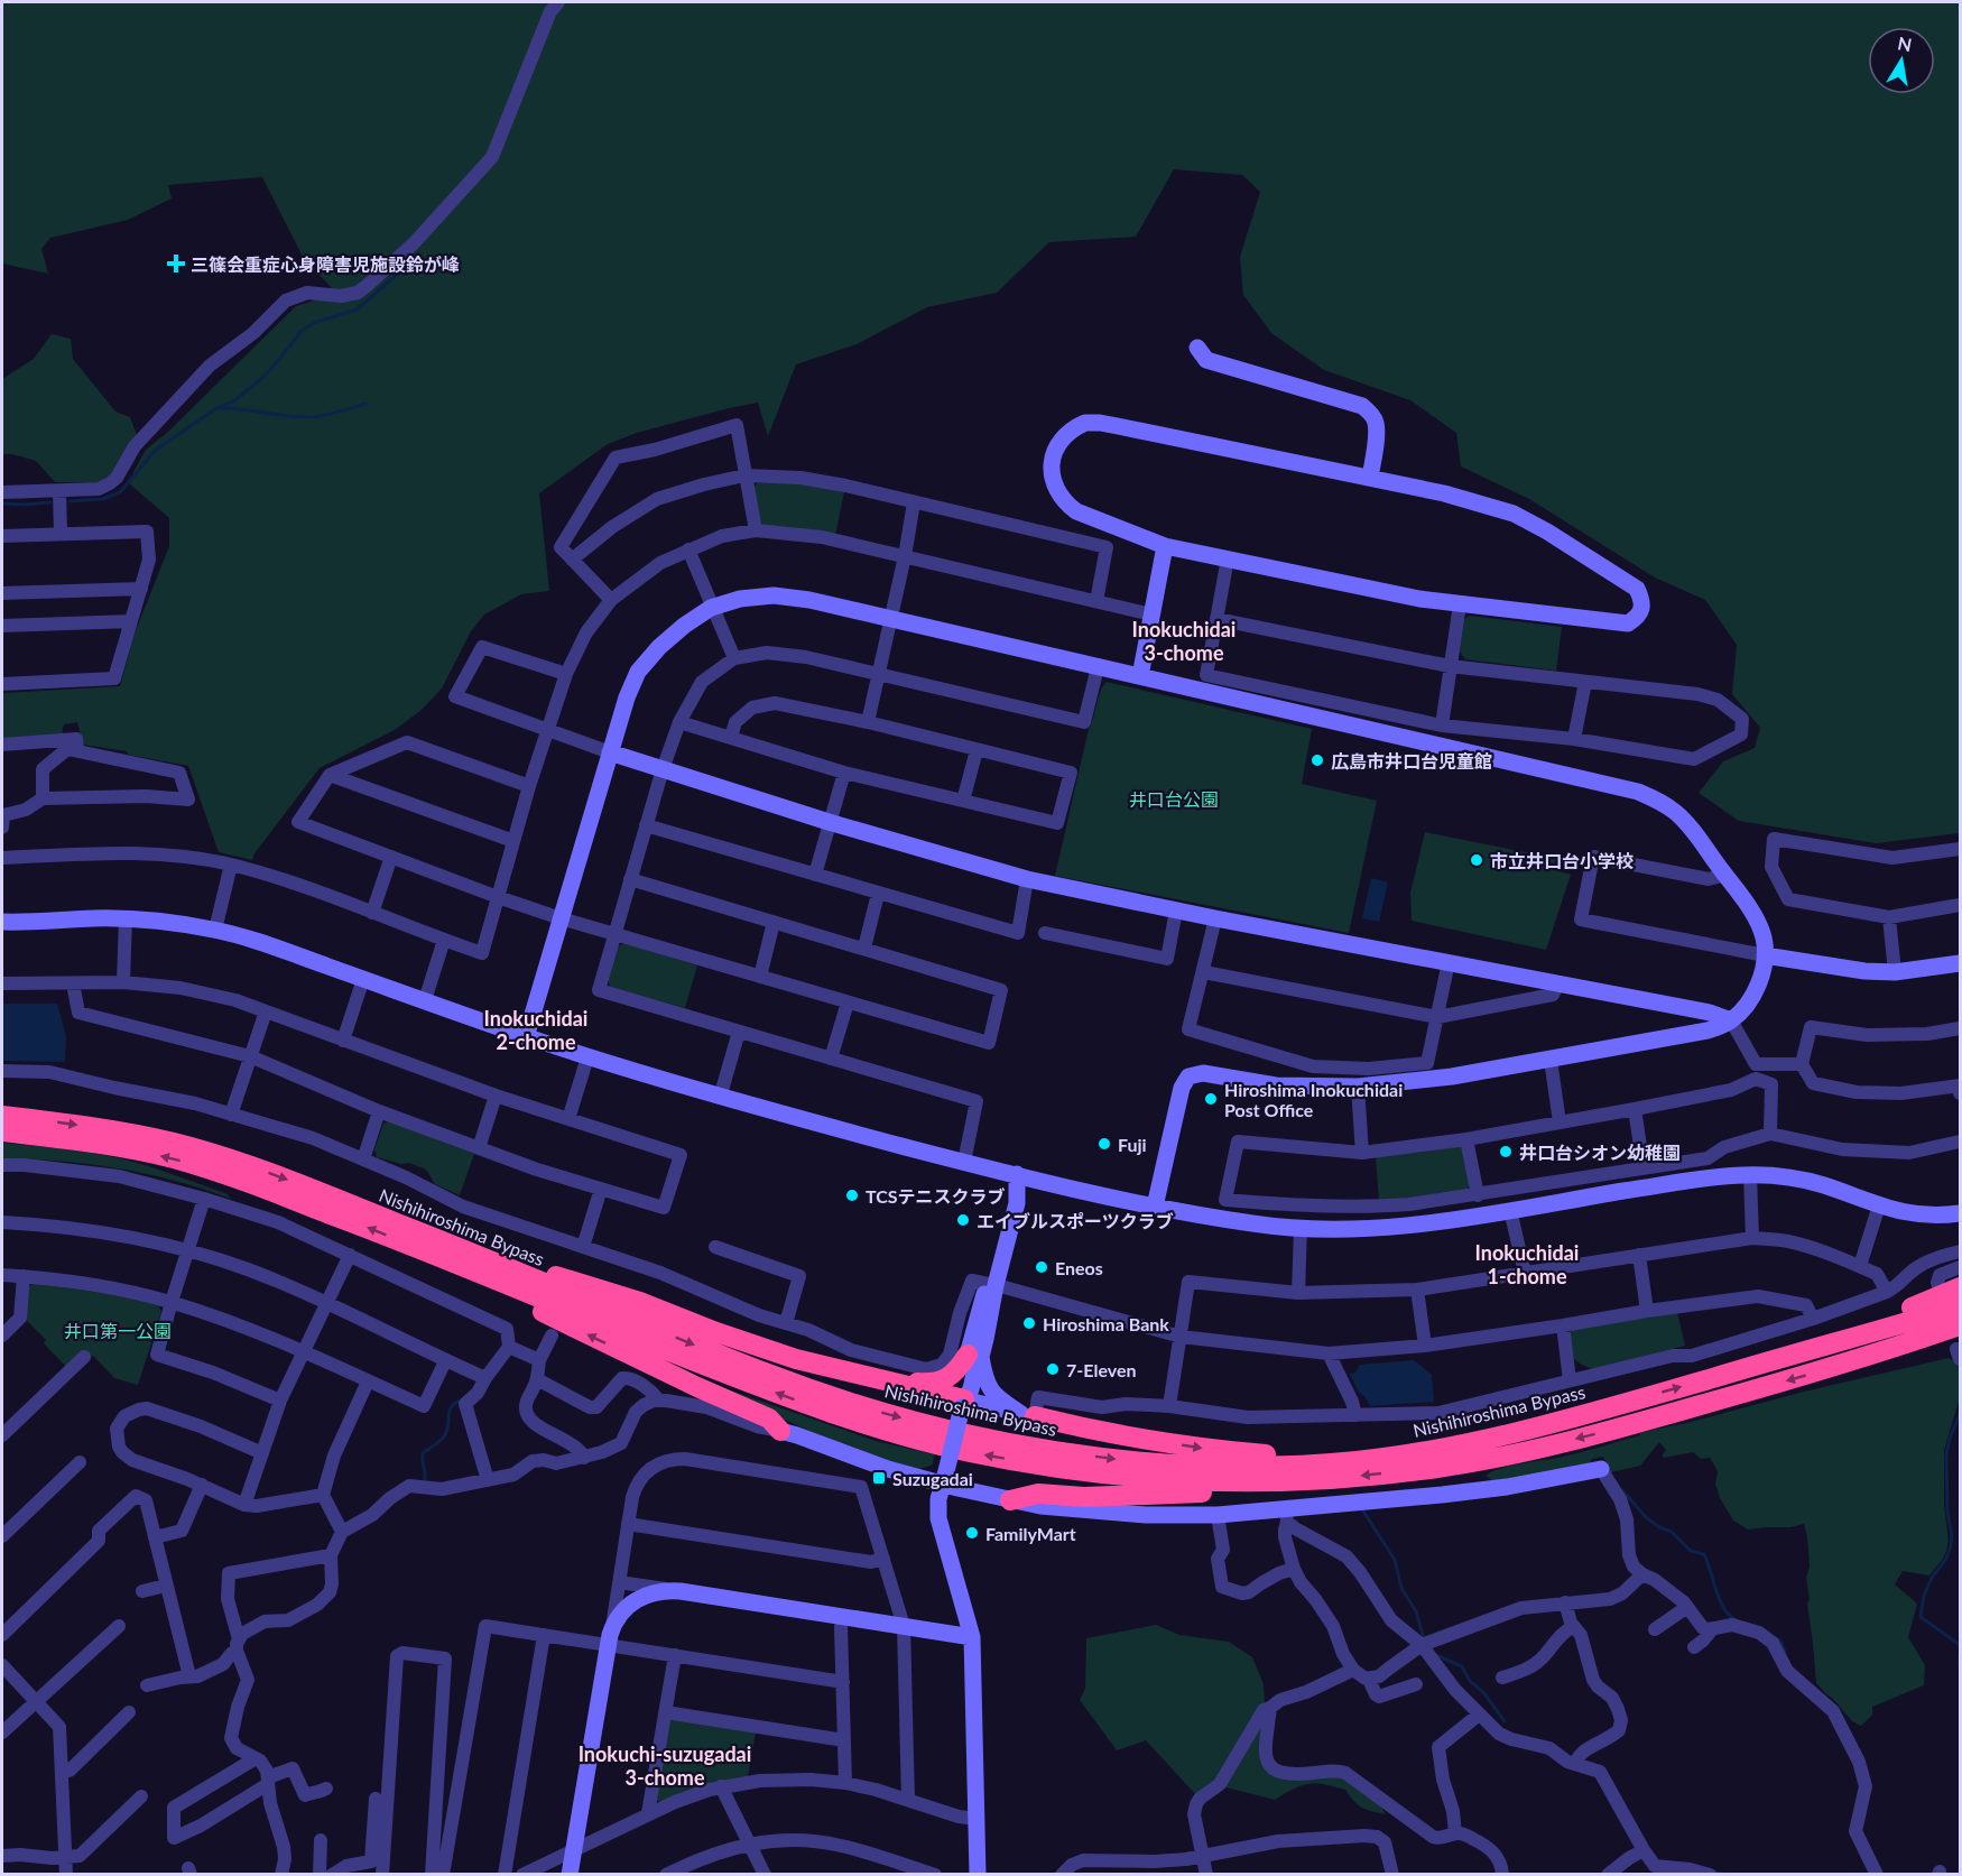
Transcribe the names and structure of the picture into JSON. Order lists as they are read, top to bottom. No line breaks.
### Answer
{"streets":{"highway":["Nishihiroshima Bypass"]},"districts":["Inokuchidai 3-chome","Inokuchidai 2-chome","Inokuchidai 1-chome","Inokuchi-suzugadai 3-chome"],"parks":["井口台公園","井口第一公園"],"places":{"health":["三篠会重症心身障害児施設鈴が峰"],"other":["広島市井口台児童館","市立井口台小学校","Hiroshima Inokuchidai Post Office","Fuji","井口台シオン幼稚園","TCSテニスクラブ","エイブルスポーツクラブ","Eneos","Hiroshima Bank","7-Eleven","FamilyMart"],"transit":["Suzugadai"]},"north":"top"}
